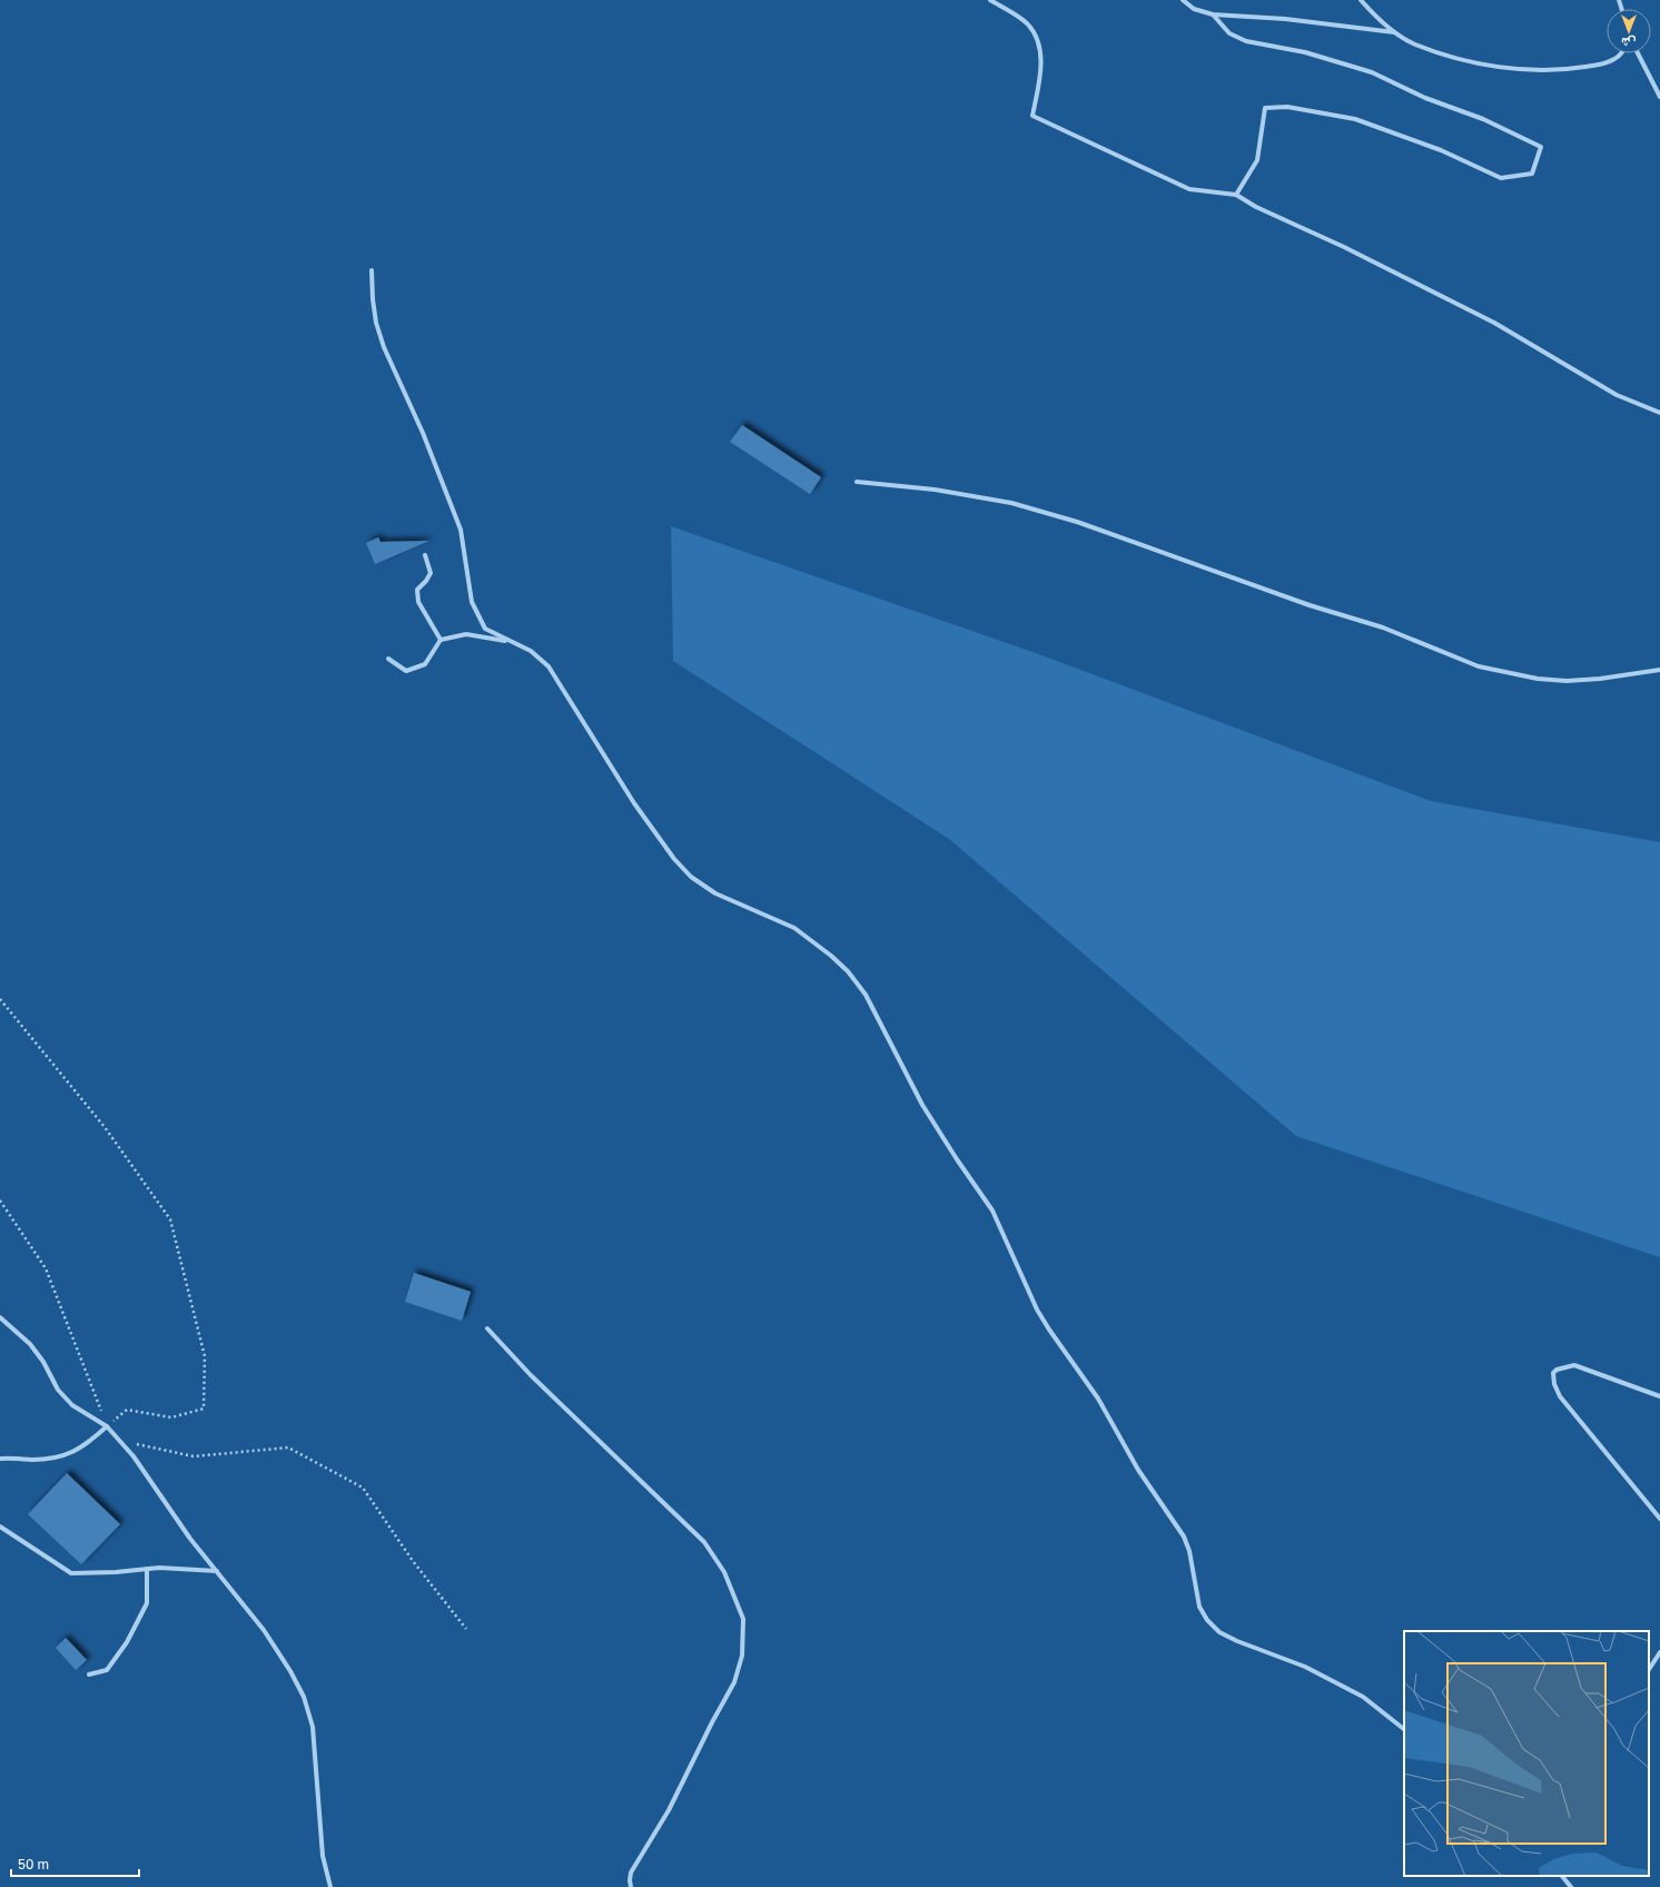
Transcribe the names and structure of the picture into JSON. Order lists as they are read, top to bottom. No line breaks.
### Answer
{"scale_bar":"50 m","north":"bottom"}
